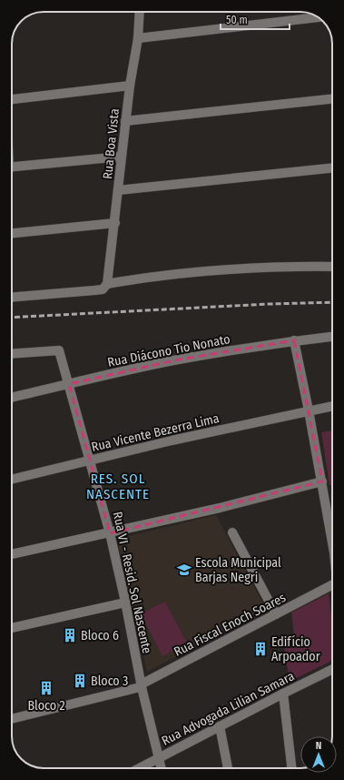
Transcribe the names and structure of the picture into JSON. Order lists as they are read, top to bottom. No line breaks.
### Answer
{"streets":{"street":["Rua Boa Vista","Rua Diácono Tio Nonato","Rua Vicente Bezerra Lima","Rua VI - Resid. Sol Nascente","Rua Fiscal Enoch Soares","Rua Advogada Lilian Samara"]},"crossings":[["Rua Diácono Tio Nonato","Rua VI - Resid. Sol Nascente"],["Rua Vicente Bezerra Lima","Rua VI - Resid. Sol Nascente"],["Rua VI - Resid. Sol Nascente","Rua Fiscal Enoch Soares"],["Rua VI - Resid. Sol Nascente","Rua Advogada Lilian Samara"]],"districts":["RES. SOL NASCENTE"],"places":{"school or university":["Escola Municipal Barjas Negri"],"building":["Bloco 6","Edifício Arpoador","Bloco 3","Bloco 2"]},"scale_bar":"50 m","north":"top"}
